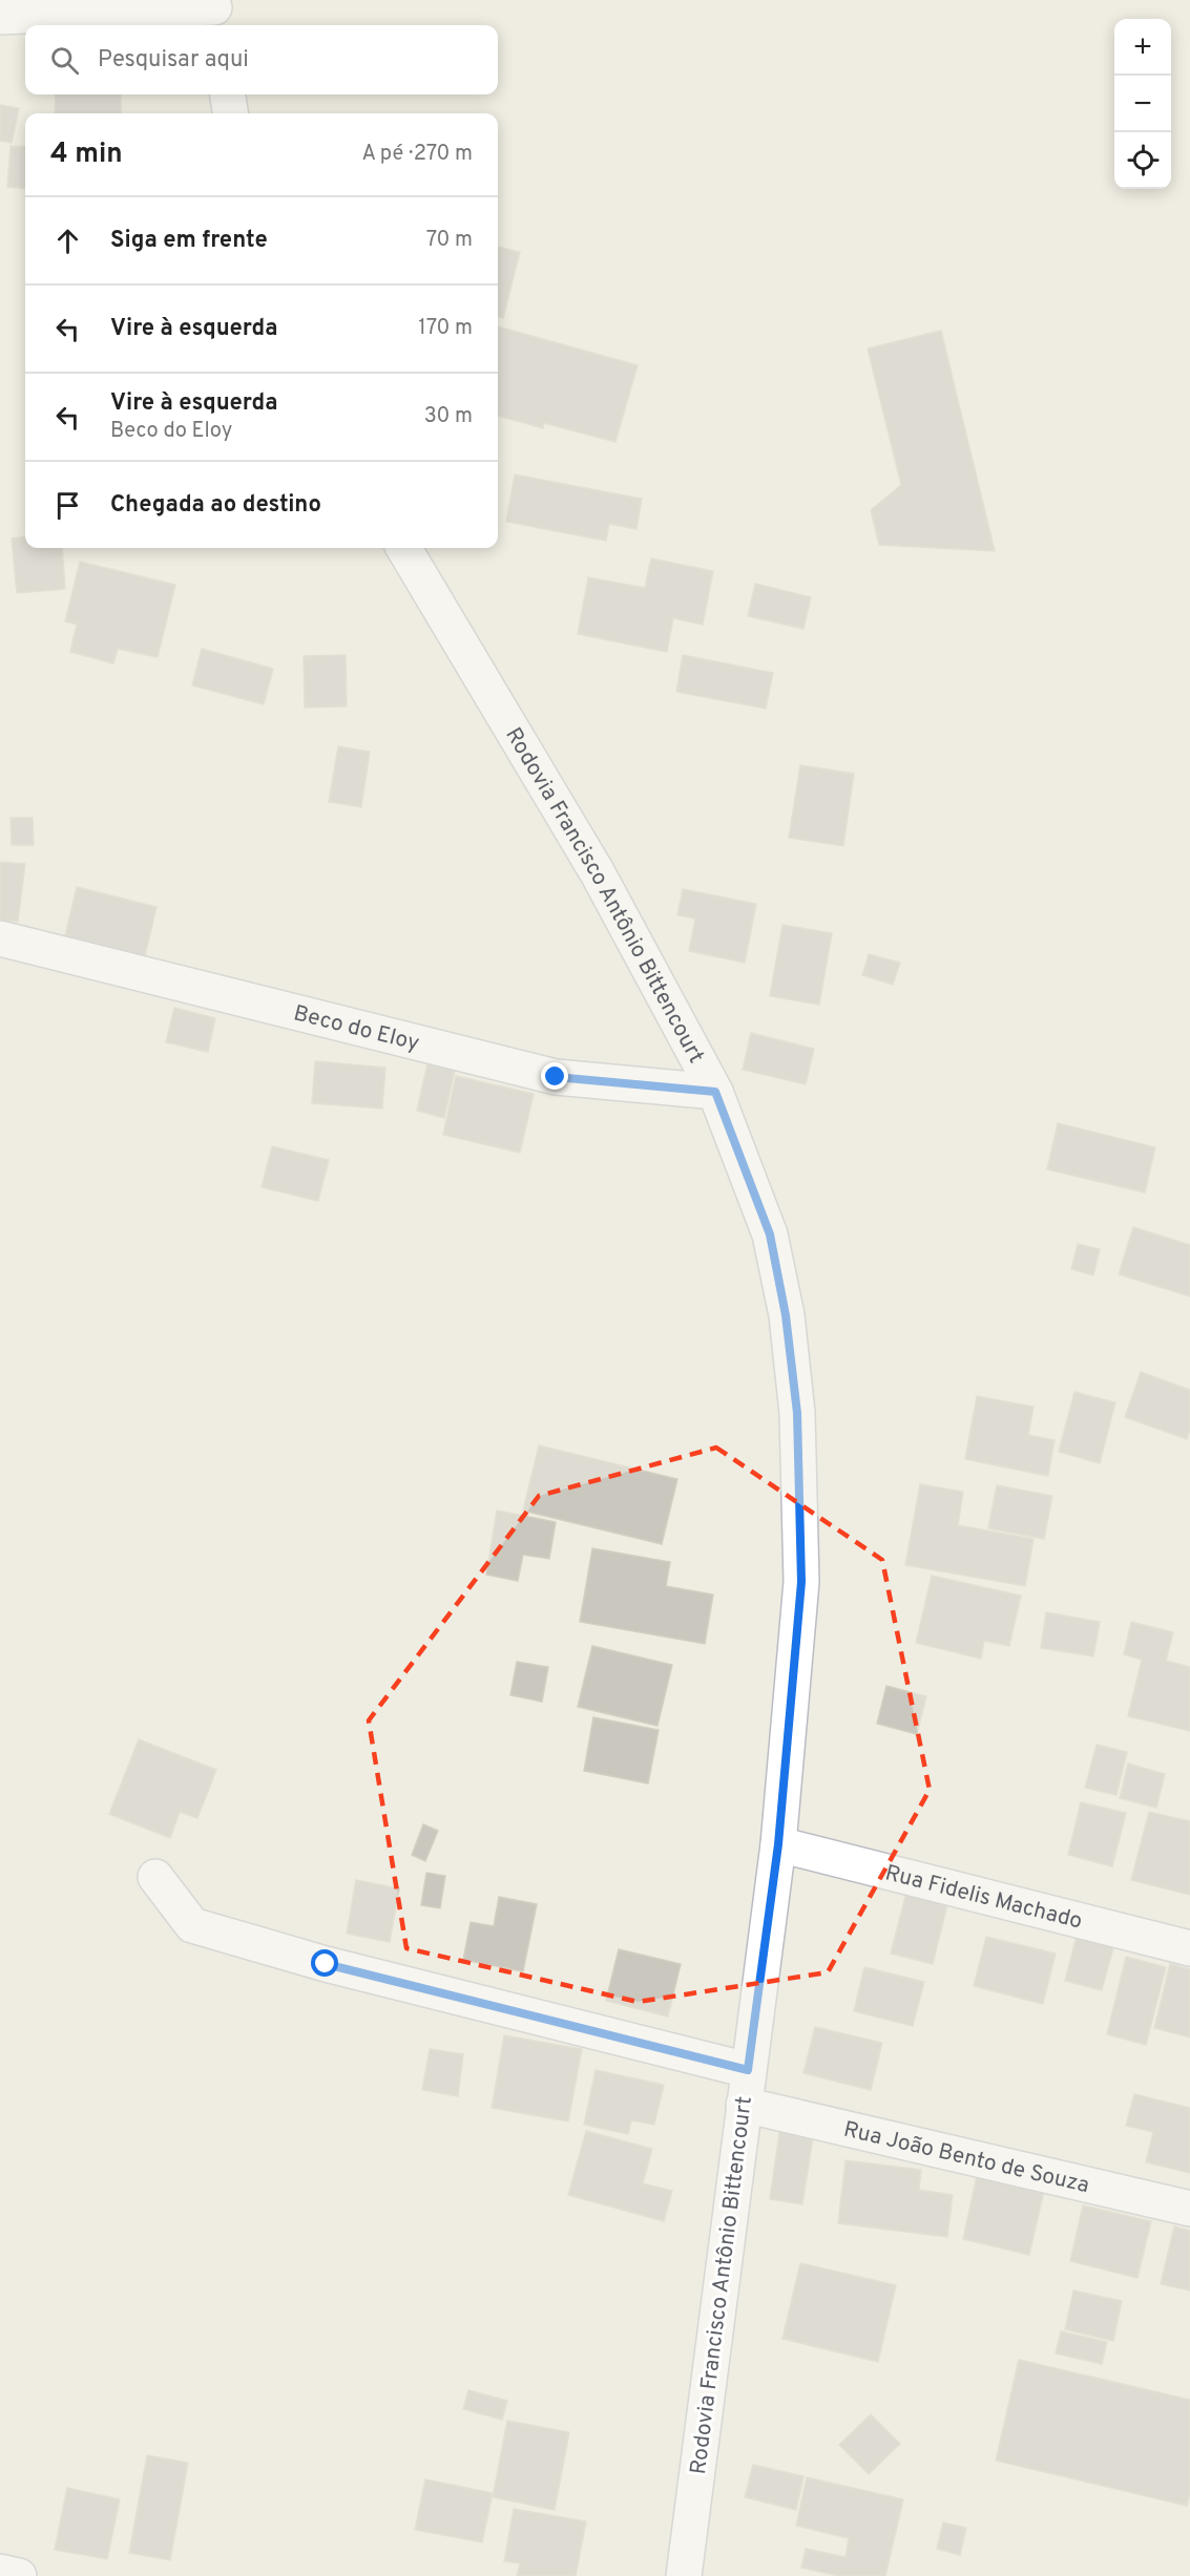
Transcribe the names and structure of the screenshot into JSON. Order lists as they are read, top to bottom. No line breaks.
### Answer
{"streets":{"street":["Rodovia Francisco Antônio Bittencourt","Beco do Eloy","Rua Fidelis Machado","Rua João Bento de Souza"]},"crossings":[["Rodovia Francisco Antônio Bittencourt","Beco do Eloy"],["Rodovia Francisco Antônio Bittencourt","Rua Fidelis Machado"],["Rodovia Francisco Antônio Bittencourt","Rua João Bento de Souza"]],"page":{"map_buttons":["+","−"],"search":"Pesquisar aqui","heading":["4 min","A pé · 270 m"],"list":[["Siga em frente","70 m"],["Vire à esquerda","170 m"],["Vire à esquerda","Beco do Eloy","30 m"],"Chegada ao destino"]}}
